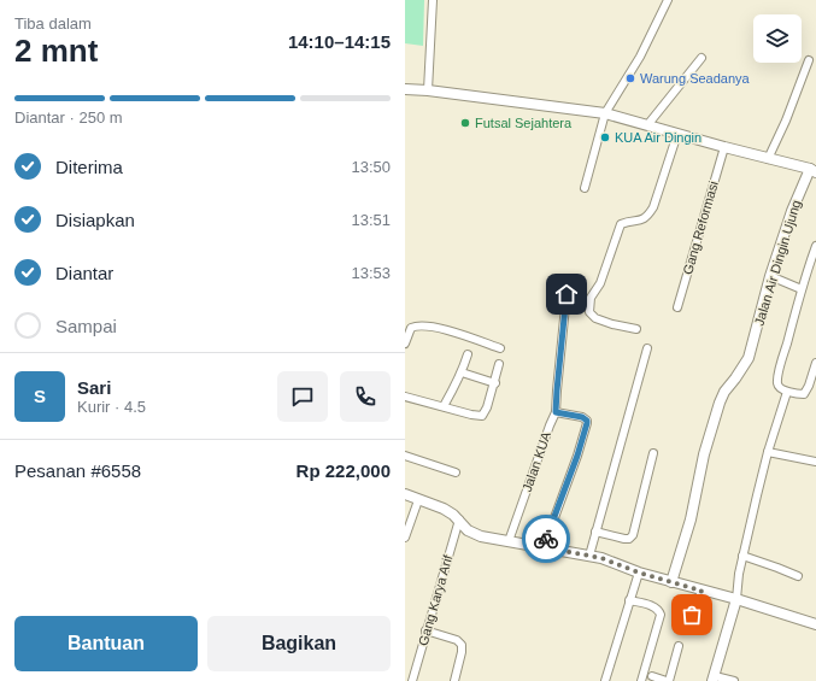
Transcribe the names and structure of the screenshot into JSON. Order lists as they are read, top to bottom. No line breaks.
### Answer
{"streets":{"street":["Gang Reformasi","Jalan Air Dingin Ujung","Jalan KUA","Gang Karya Arif"]},"crossings":[["Gang Reformasi","Jalan Air Dingin Ujung"]],"places":["Warung Seadanya","Futsal Sejahtera","KUA Air Dingin"],"page":{"heading":["2 mnt","Tiba dalam","14:10–14:15"],"panel":["Sari","Kurir · 4.5","Pesanan #6558","Rp 222,000"],"bar":"Diantar · 250 m","list":[["Diterima","13:50"],["Disiapkan","13:51"],["Diantar","13:53"],"Sampai"],"round":"S","buttons":["Bantuan","Bagikan"]}}
